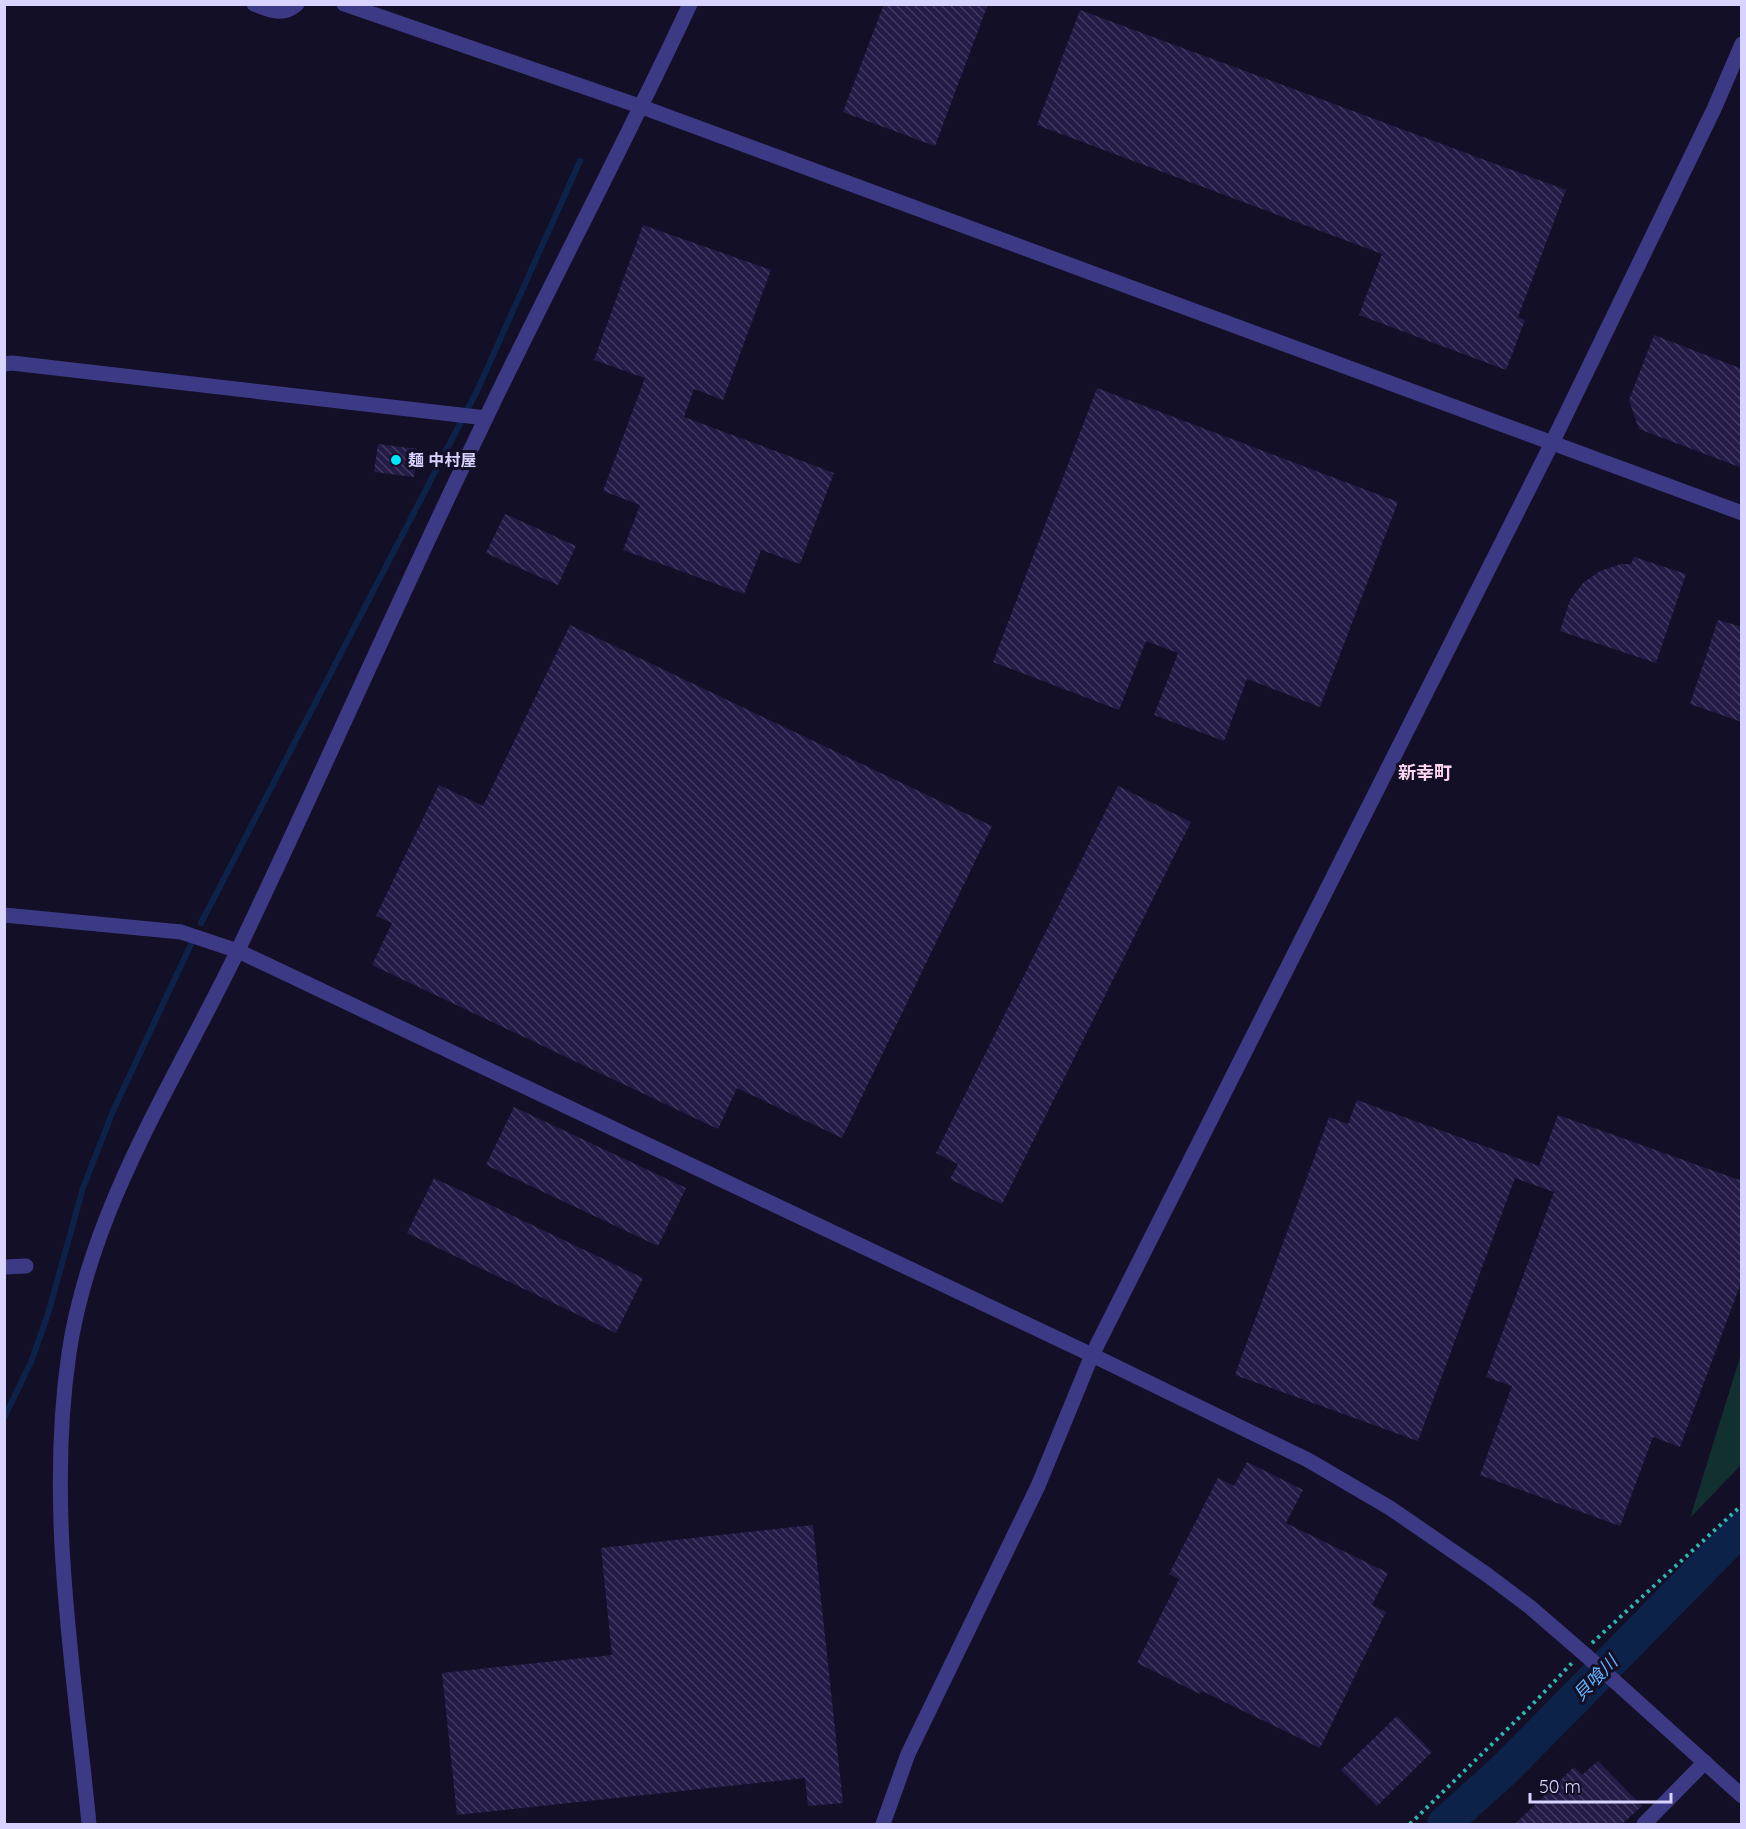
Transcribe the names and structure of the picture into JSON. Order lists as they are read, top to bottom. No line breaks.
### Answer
{"districts":["新幸町"],"water":["貝喰川"],"places":["麺 中村屋"],"scale_bar":"50 m"}
